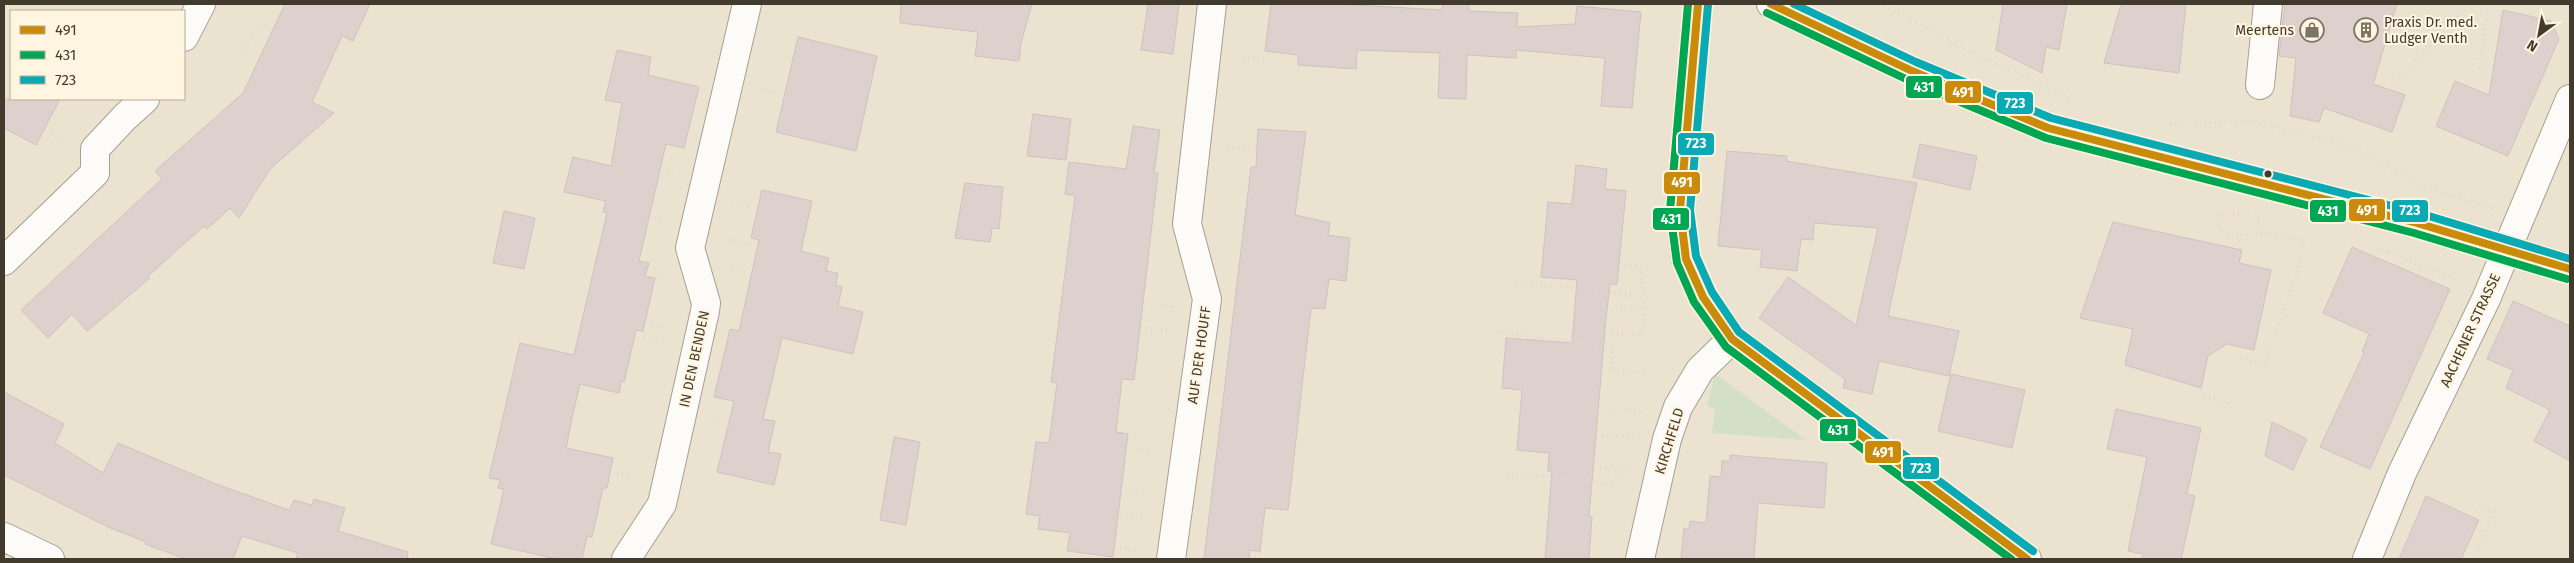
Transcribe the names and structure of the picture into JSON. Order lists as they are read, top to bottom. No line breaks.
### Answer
{"streets":{"street":["AACHENER STRASSE","AUF DER HOUFF","IN DEN BENDEN","KIRCHFELD"]},"places":{"shop":["Meertens"],"building":["Praxis Dr. med. Ludger Venth"]},"lines":["transit line 491","transit line 431","transit line 723"],"legend":["491","431","723"],"north":"bottom left"}
